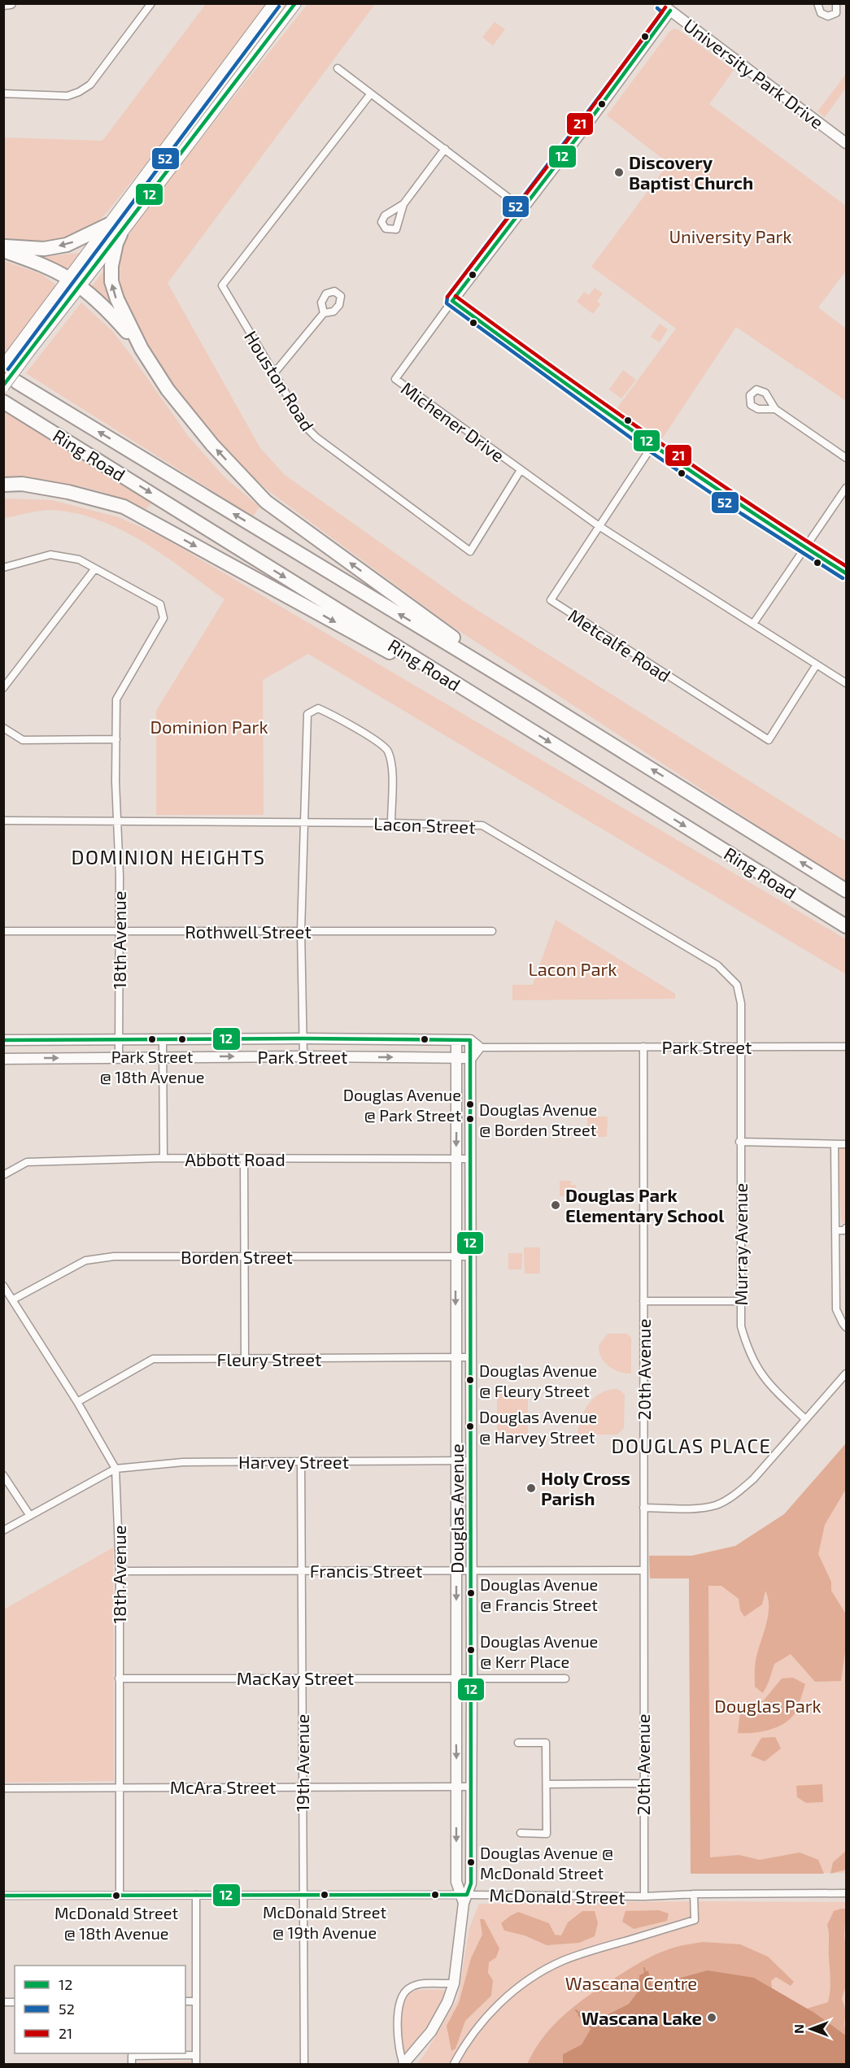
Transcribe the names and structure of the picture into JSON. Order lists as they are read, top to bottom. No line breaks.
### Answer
{"streets":{"highway":["Ring Road"],"street":["University Park Drive","Houston Road","Michener Drive","Metcalfe Road","Lacon Street","Rothwell Street","18th Avenue","Park Street","Abbott Road","Murray Avenue","Borden Street","Fleury Street","20th Avenue","Harvey Street","Douglas Avenue","Francis Street","MacKay Street","19th Avenue","McAra Street","McDonald Street"]},"crossings":[["University Park Drive","Michener Drive"],["Houston Road","Michener Drive"],["Michener Drive","Metcalfe Road"],["Lacon Street","18th Avenue"],["Lacon Street","Park Street"],["Lacon Street","Murray Avenue"],["Rothwell Street","18th Avenue"],["18th Avenue","Park Street"],["18th Avenue","Borden Street"],["18th Avenue","Fleury Street"],["18th Avenue","Harvey Street"],["18th Avenue","Francis Street"],["18th Avenue","MacKay Street"],["18th Avenue","McAra Street"],["18th Avenue","McDonald Street"],["Park Street","Murray Avenue"],["Park Street","20th Avenue"],["Park Street","Douglas Avenue"],["Abbott Road","Douglas Avenue"],["Borden Street","Douglas Avenue"],["Fleury Street","Douglas Avenue"],["20th Avenue","Francis Street"],["20th Avenue","McDonald Street"],["Harvey Street","Douglas Avenue"],["Harvey Street","19th Avenue"],["Douglas Avenue","Francis Street"],["Douglas Avenue","MacKay Street"],["Douglas Avenue","McAra Street"],["Douglas Avenue","McDonald Street"],["Francis Street","19th Avenue"],["MacKay Street","19th Avenue"],["19th Avenue","McAra Street"],["19th Avenue","McDonald Street"]],"districts":["DOMINION HEIGHTS","DOUGLAS PLACE"],"parks":["University Park","Dominion Park","Lacon Park","Douglas Park","Wascana Centre"],"places":["Discovery Baptist Church","Park Street @ 18th Avenue","Douglas Avenue @ Park Street","Douglas Avenue @ Borden Street","Douglas Park Elementary School","Douglas Avenue @ Fleury Street","Douglas Avenue @ Harvey Street","Holy Cross Parish","Douglas Avenue @ Francis Street","Douglas Avenue @ Kerr Place","Douglas Avenue @ McDonald Street","McDonald Street @ 19th Avenue","McDonald Street @ 18th Avenue","Wascana Lake"],"lines":["transit line 12","transit line 52","transit line 21"],"legend":["12","52","21"],"north":"left"}
